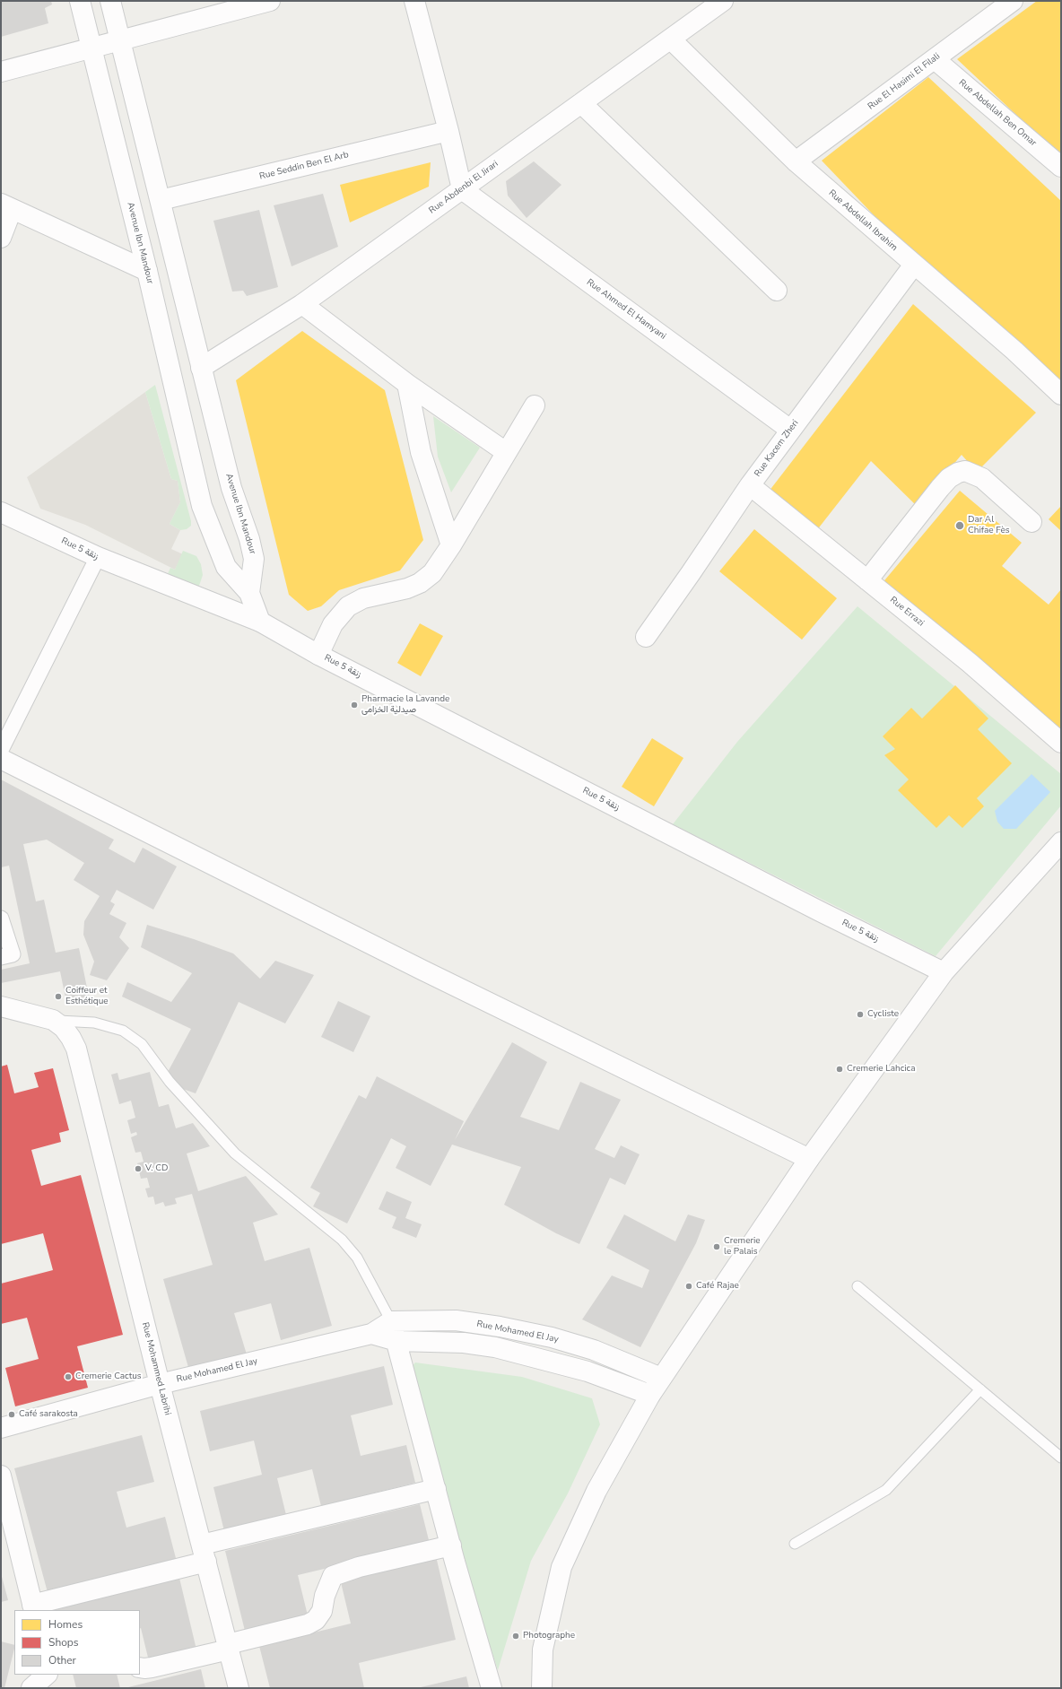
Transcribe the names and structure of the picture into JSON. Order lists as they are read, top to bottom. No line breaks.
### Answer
{"streets":{"street":["Rue El Hasimi El Filali","Rue Abdellah Ben Omar","Rue Seddin Ben El Arb","Rue Abdenbi El Jirari","Rue Abdellah Ibrahim","Avenue Ibn Mandour","Rue Ahmed El Hamyani","Rue Kacem Zheri","Rue 5 زنقة","Rue Errazi","Rue Mohamed El Jay","Rue Mohammed Labrihi"]},"crossings":[["Rue El Hasimi El Filali","Rue Abdellah Ben Omar"],["Rue El Hasimi El Filali","Rue Abdellah Ibrahim"],["Rue Seddin Ben El Arb","Avenue Ibn Mandour"],["Rue Abdenbi El Jirari","Rue Abdellah Ibrahim"],["Rue Abdenbi El Jirari","Avenue Ibn Mandour"],["Rue Abdenbi El Jirari","Rue Ahmed El Hamyani"],["Rue Abdellah Ibrahim","Rue Kacem Zheri"],["Rue Ahmed El Hamyani","Rue Kacem Zheri"],["Rue Kacem Zheri","Rue Errazi"],["Rue Mohamed El Jay","Rue Mohammed Labrihi"]],"places":["Dar Al Chifae Fès","Pharmacie la Lavande صيدلية الخزامى","Coiffeur et Esthétique","Cycliste","Cremerie Lahcica","V. CD","Cremerie le Palais","Café Rajae","Cremerie Cactus","Café sarakosta","Photographe"],"legend":["Homes","Shops","Other"]}
